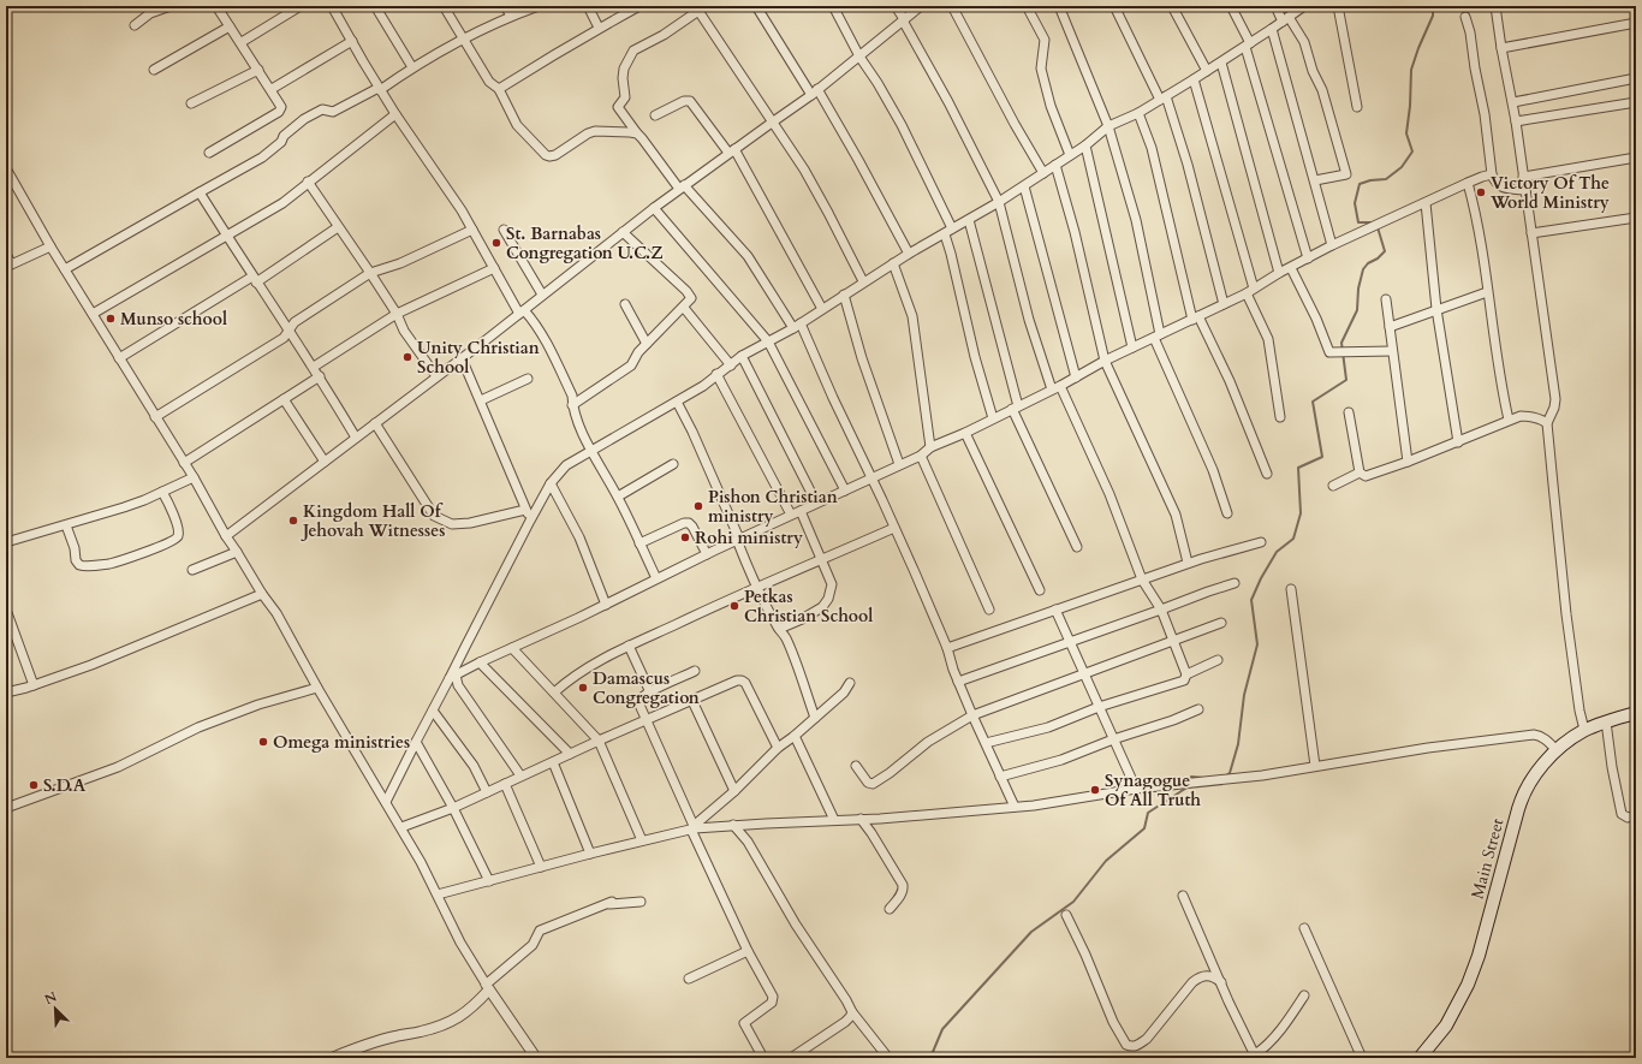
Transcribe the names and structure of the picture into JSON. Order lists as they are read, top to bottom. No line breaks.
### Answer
{"streets":{"main road":["Main Street"]},"places":["Victory Of The World Ministry","St. Barnabas Congregation U.C.Z","Munso school","Unity Christian School","Pishon Christian ministry","Kingdom Hall Of Jehovah Witnesses","Rohi ministry","Petkas Christian School","Damascus Congregation","Omega ministries","S.D.A","Synagogue Of All Truth"],"north":"top left"}
